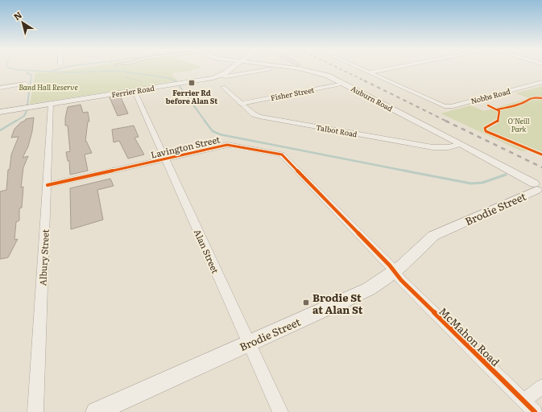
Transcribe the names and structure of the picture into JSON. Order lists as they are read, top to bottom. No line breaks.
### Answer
{"streets":{"street":["Ferrier Road","Fisher Street","Nobbs Road","Auburn Road","Talbot Road","Lavington Street","Brodie Street","Alan Street","Albury Street","McMahon Road"]},"crossings":[["Ferrier Road","Alan Street"],["Ferrier Road","Albury Street"],["Fisher Street","Auburn Road"],["Fisher Street","Talbot Road"],["Auburn Road","Talbot Road"],["Auburn Road","Brodie Street"],["Lavington Street","Brodie Street"],["Lavington Street","Alan Street"],["Lavington Street","Albury Street"],["Lavington Street","McMahon Road"],["Brodie Street","Alan Street"],["Brodie Street","McMahon Road"]],"parks":["Band Hall Reserve","O'Neill Park"],"places":{"transit":["Ferrier Rd before Alan St","Brodie St at Alan St"]},"north":"top left"}
